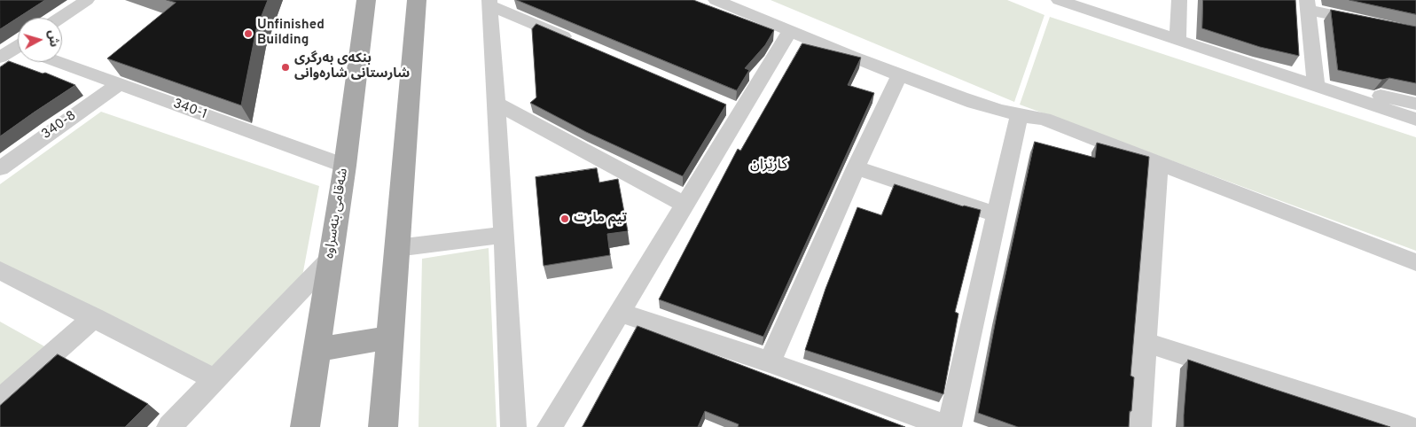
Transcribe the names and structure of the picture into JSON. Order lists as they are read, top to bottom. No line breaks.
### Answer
{"streets":{"main road":["شەقامی بنەسراوە"],"street":["340-1","340-8"]},"crossings":[["340-1","340-8"],["340-1","شەقامی بنەسراوە"]],"districts":["کارێزان"],"places":["Unfinished Building","بنكەی بەرگری شارستانی شارەوانی","تيم مارت"],"north":"right"}
